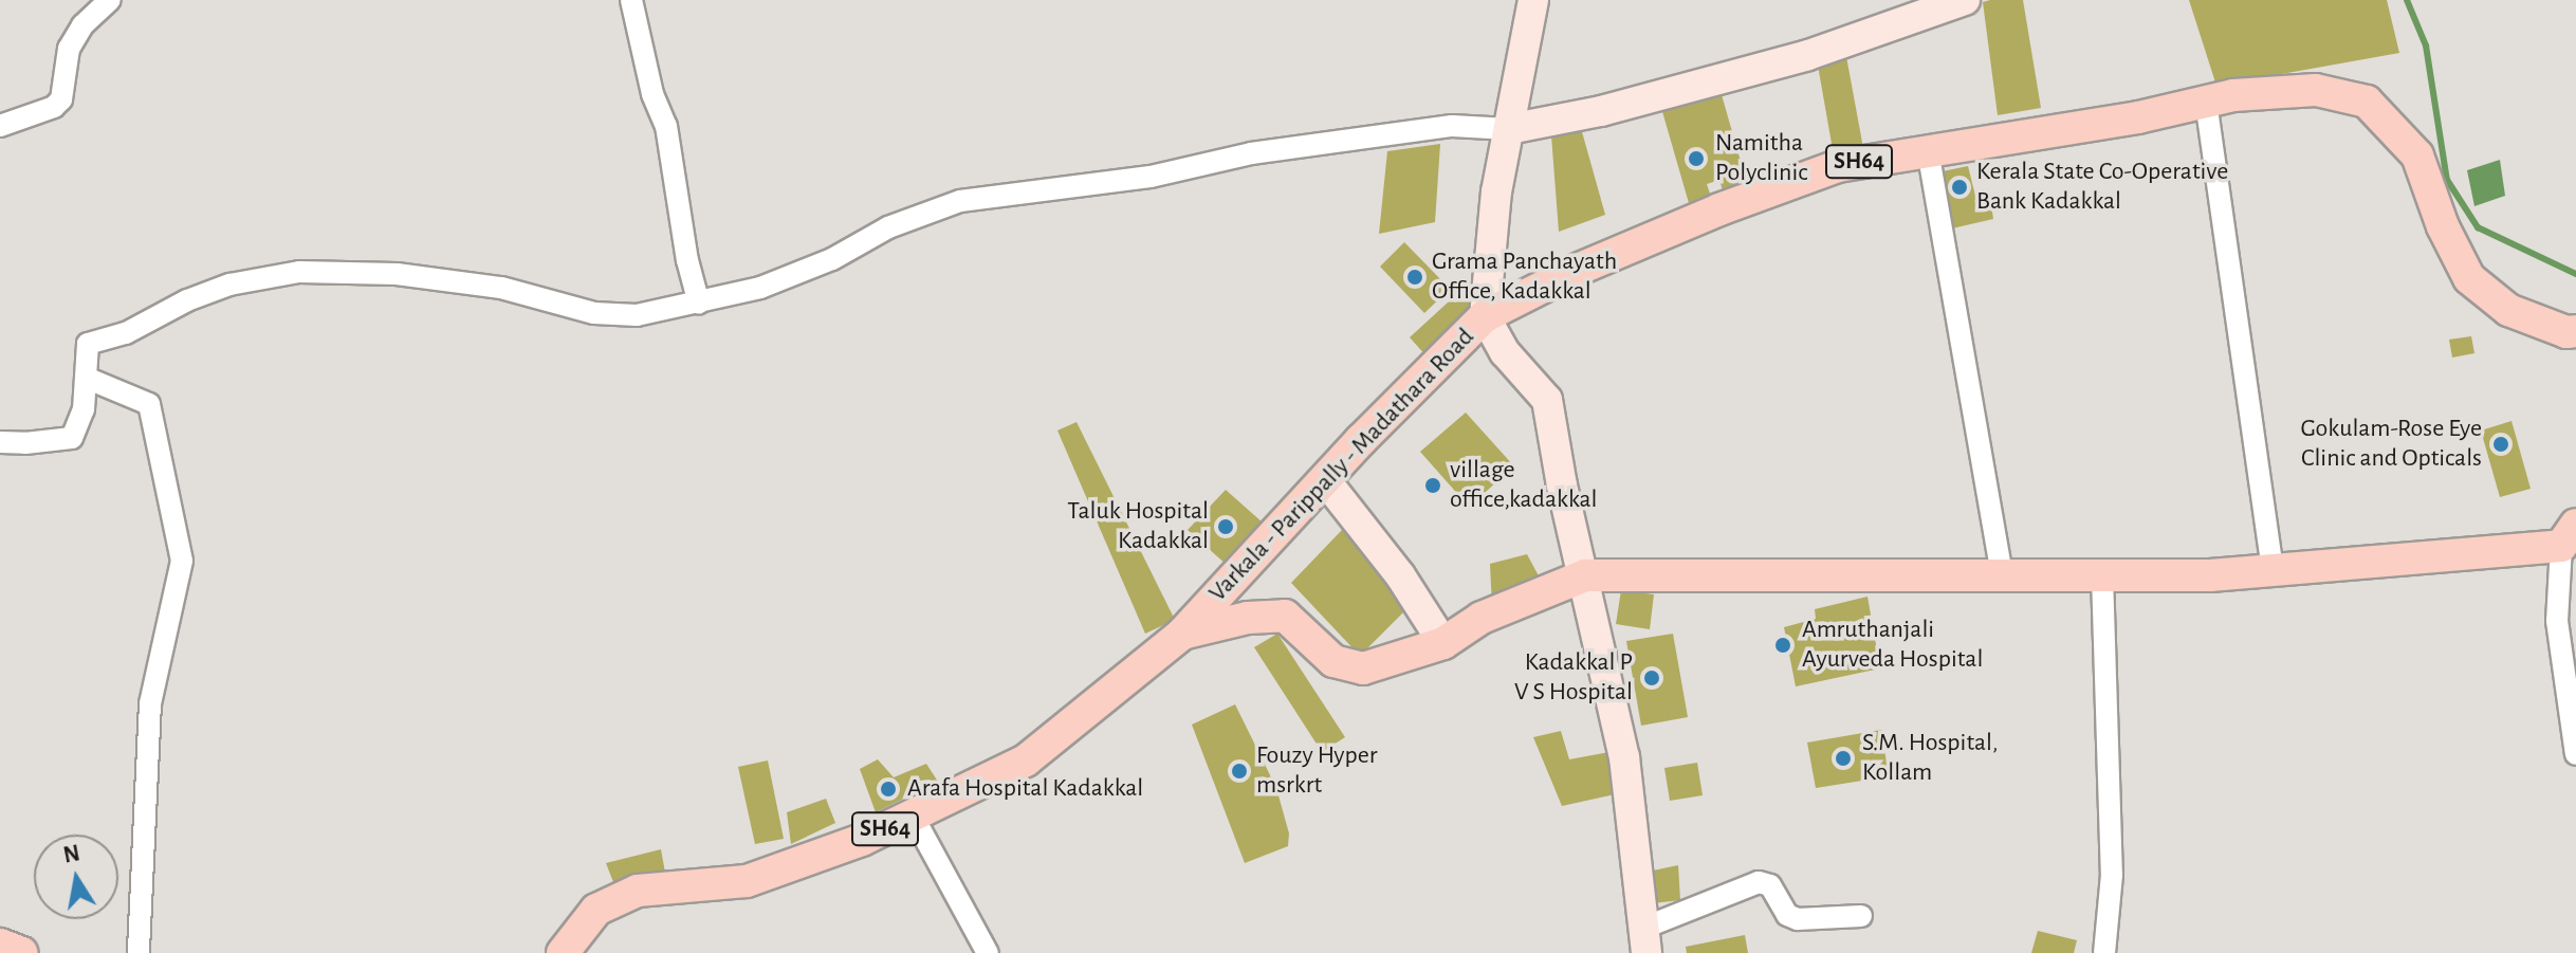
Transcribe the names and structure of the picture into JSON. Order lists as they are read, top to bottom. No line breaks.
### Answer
{"streets":{"main road":["SH64","Varkala - Parippally - Madathara Road"]},"places":["Namitha Polyclinic","Kerala State Co-Operative Bank Kadakkal","Grama Panchayath Office, Kadakkal","Gokulam-Rose Eye Clinic and Opticals","village office,kadakkal","Taluk Hospital Kadakkal","Amruthanjali Ayurveda Hospital","Kadakkal P V S Hospital","S.M. Hospital, Kollam","Fouzy Hyper msrkrt","Arafa Hospital Kadakkal"],"north":"top"}
